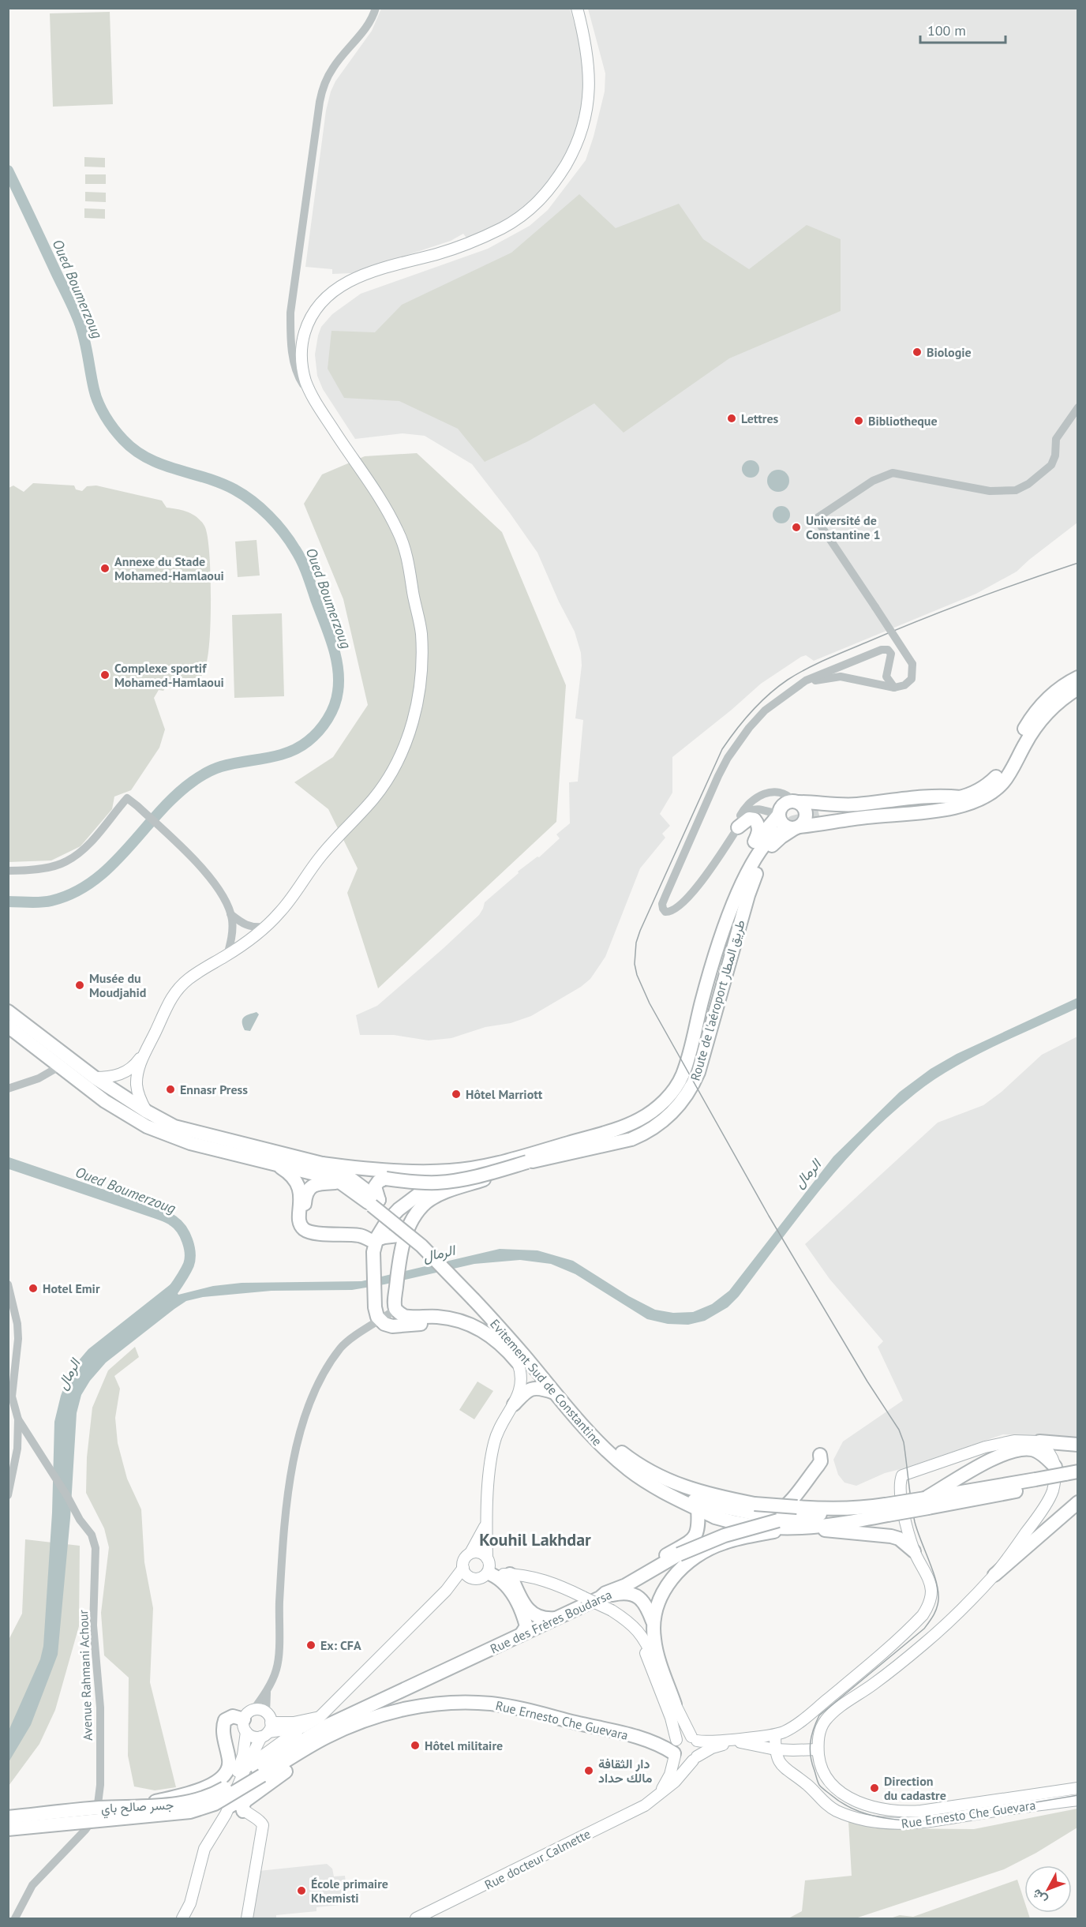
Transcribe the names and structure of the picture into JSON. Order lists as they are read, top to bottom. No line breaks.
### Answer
{"streets":{"highway":["Route de l'aéroport طريق المطار","Evitement Sud de Constantine","Rue des Frères Boudarsa","Rue Ernesto Che Guevara","جسر صالح باي"],"main road":["Rue docteur Calmette"],"street":["Avenue Rahmani Achour"]},"crossings":[["Evitement Sud de Constantine","Rue des Frères Boudarsa"],["Rue des Frères Boudarsa","جسر صالح باي"],["Rue Ernesto Che Guevara","Rue docteur Calmette"]],"districts":["Kouhil Lakhdar"],"water":["Oued Boumerzoug","الرمال"],"places":["Biologie","Lettres","Bibliotheque","Université de Constantine 1","Annexe du Stade Mohamed-Hamlaoui","Complexe sportif Mohamed-Hamlaoui","Musée du Moudjahid","Ennasr Press","Hôtel Marriott","Hotel Emir","Ex: CFA","Hôtel militaire","دار الثقافة مالك حداد","Direction du cadastre","École primaire Khemisti"],"scale_bar":"100 m","north":"bottom left"}
